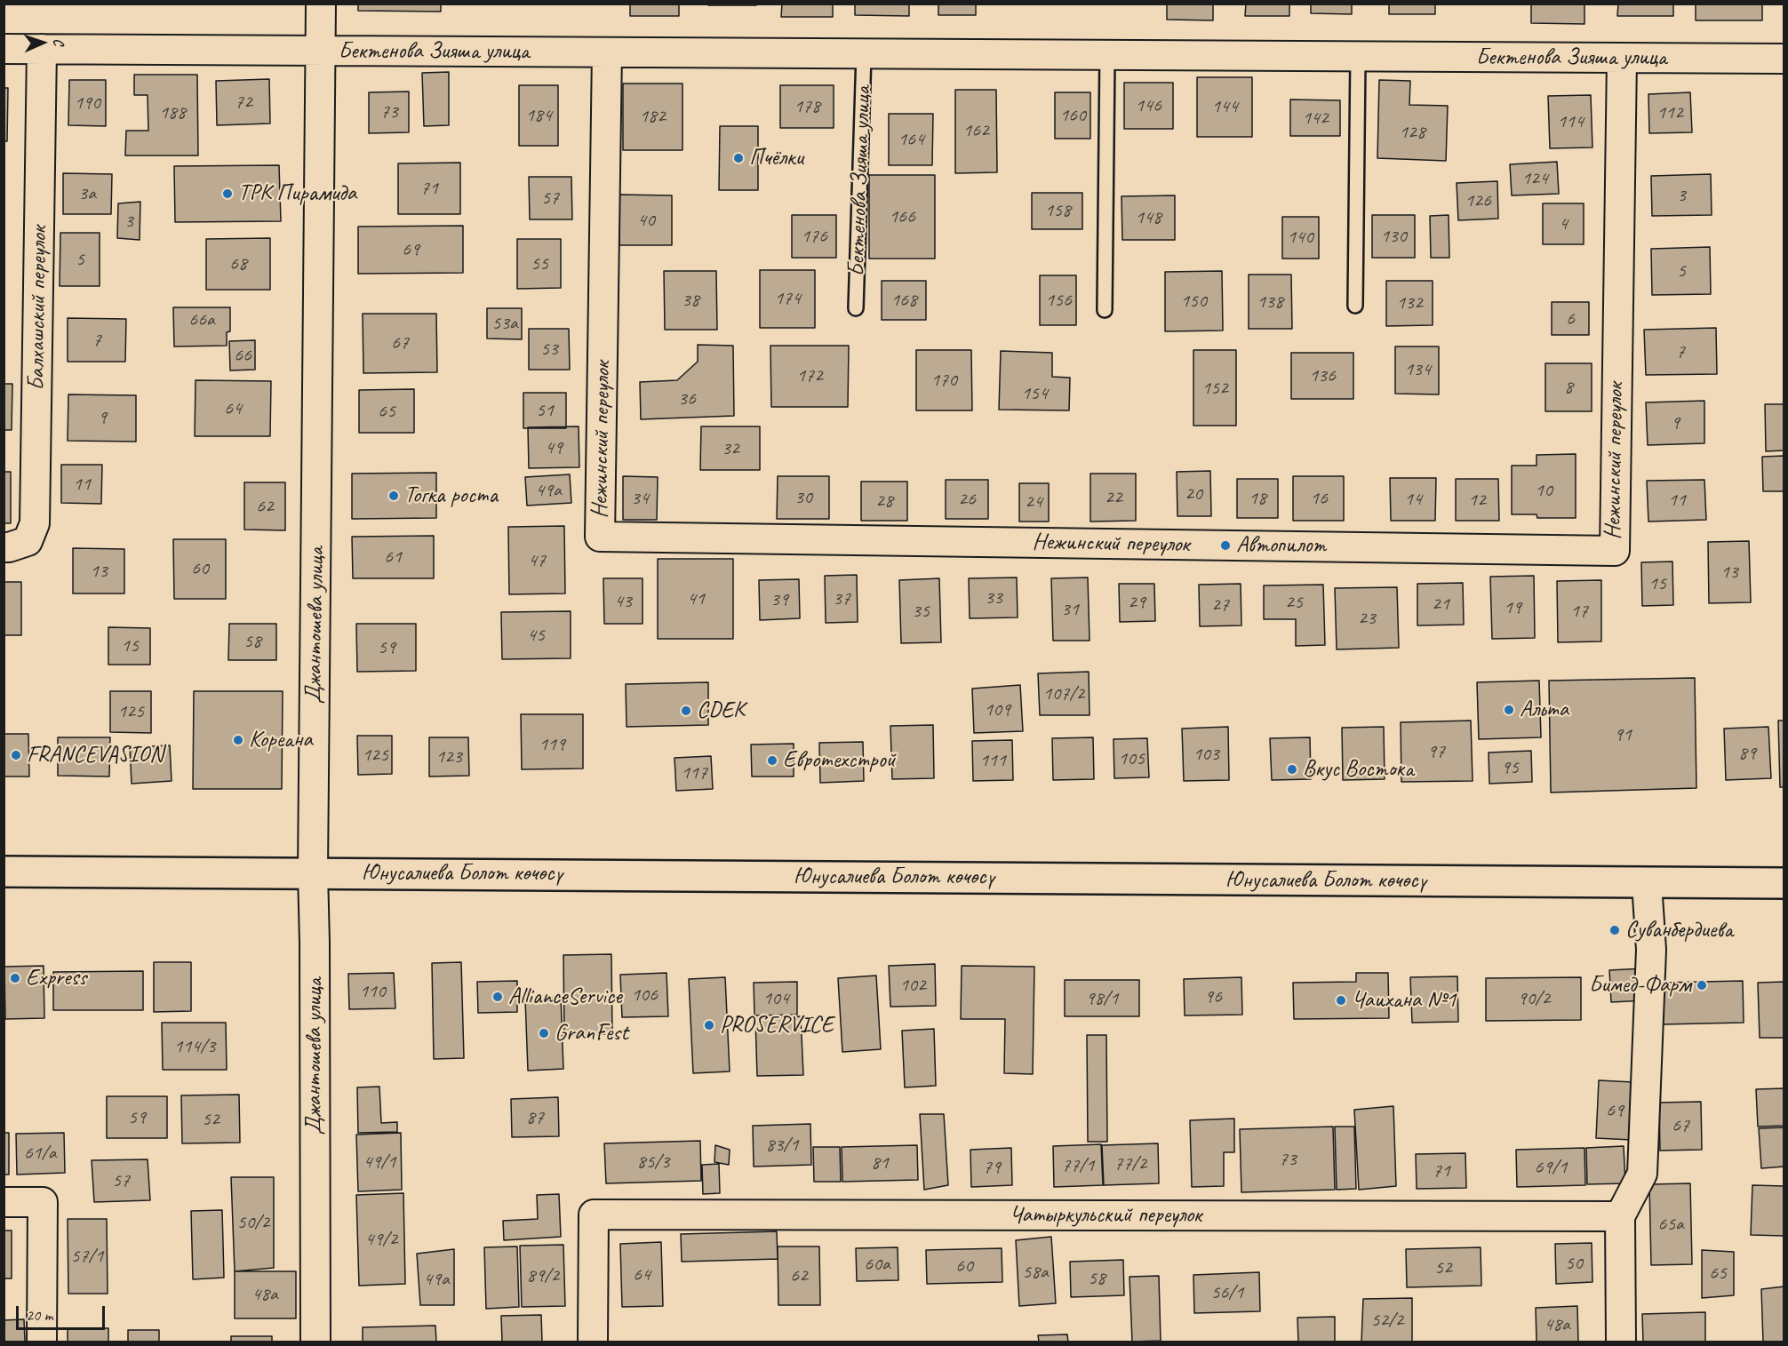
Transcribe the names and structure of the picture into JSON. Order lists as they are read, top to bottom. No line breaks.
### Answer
{"streets":{"main road":["Юнусалиева Болот көчөсү"],"street":["Бектенова Зияша улица","Балхашский переулок","Нежинский переулок","Джантошева улица","Чатыркульский переулок"]},"crossings":[["Бектенова Зияша улица","Балхашский переулок"],["Бектенова Зияша улица","Нежинский переулок"],["Бектенова Зияша улица","Джантошева улица"],["Джантошева улица","Юнусалиева Болот көчөсү"]],"places":["Пчёлки","ТРК Пирамида","Тогка роста","Автопилот","Альта","CDEK","Кореана","FRANCEVASION","Евротехстрой","Вкус Востока","Суванбердиева","Express","Бимед-Фарм","AllianceService","Чаихана №1","PROSERVICE","GranFest"],"house_numbers":["72","190","146","178","144","73","188","112","184","160","182","142","114","162","128","164","124","71","3a","3","57","126","158","166","148","40","3","4","176","130","140","69","5","68","55","5","174","38","168","156","150","138","132","6","66a","53а","7","67","53","7","66","134","172","136","170","8","152","154","36","64","51","65","9","9","49","32","11","49а","10","20","30","22","34","18","16","26","14","12","11","28","24","62","61","47","60","13","13","15","33","41","37","39","43","29","25","21","27","19","31","35","17","23","45","58","15","59","107/2","109","125","91","119","97","89","103","125","123","105","111","95","117","102","110","106","96","104","98/1","90/2","114/3","69","59","87","52","67","83/1","61/а","73","49/1","85/3","81","77/2","77/1","79","69/1","71","57","50/2","65а","49/2","57/1","50","60а","60","52","58а","65","64","89/2","62","58","49а","56/1","48а","52/2","48а"],"scale_bar":"20 m","north":"right"}
